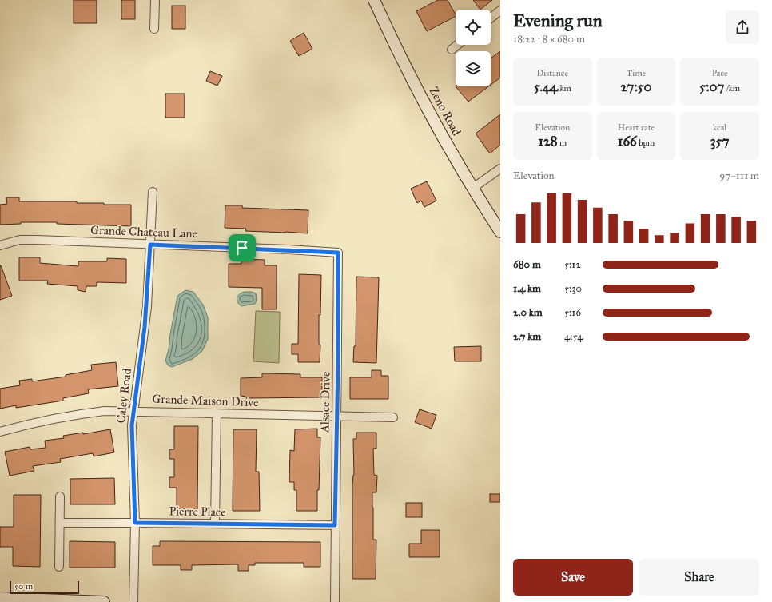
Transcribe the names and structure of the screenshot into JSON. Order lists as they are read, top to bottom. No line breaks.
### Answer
{"streets":{"street":["Zeno Road","Grande Chateau Lane","Caley Road","Grande Maison Drive","Alsace Drive","Pierre Place"]},"crossings":[["Grande Chateau Lane","Caley Road"],["Grande Chateau Lane","Alsace Drive"],["Caley Road","Grande Maison Drive"],["Caley Road","Pierre Place"],["Grande Maison Drive","Alsace Drive"],["Alsace Drive","Pierre Place"]],"scale_bar":"50 m","page":{"heading":["Evening run","18:22 · 8 × 680 m"],"stats":[["Distance","5.44 km"],["Time","27:50"],["Pace","5:07 /km"],["Elevation","128 m"],["Heart rate","166 bpm"],["kcal","357"]],"chart":["Elevation","97–111 m"],"list":[{"name":"680 m","note":"5:12"},{"name":"1.4 km","note":"5:30"},{"name":"2.0 km","note":"5:16"},{"name":"2.7 km","note":"4:54"}],"buttons":["Save","Share"],"scale":"50 m"}}
